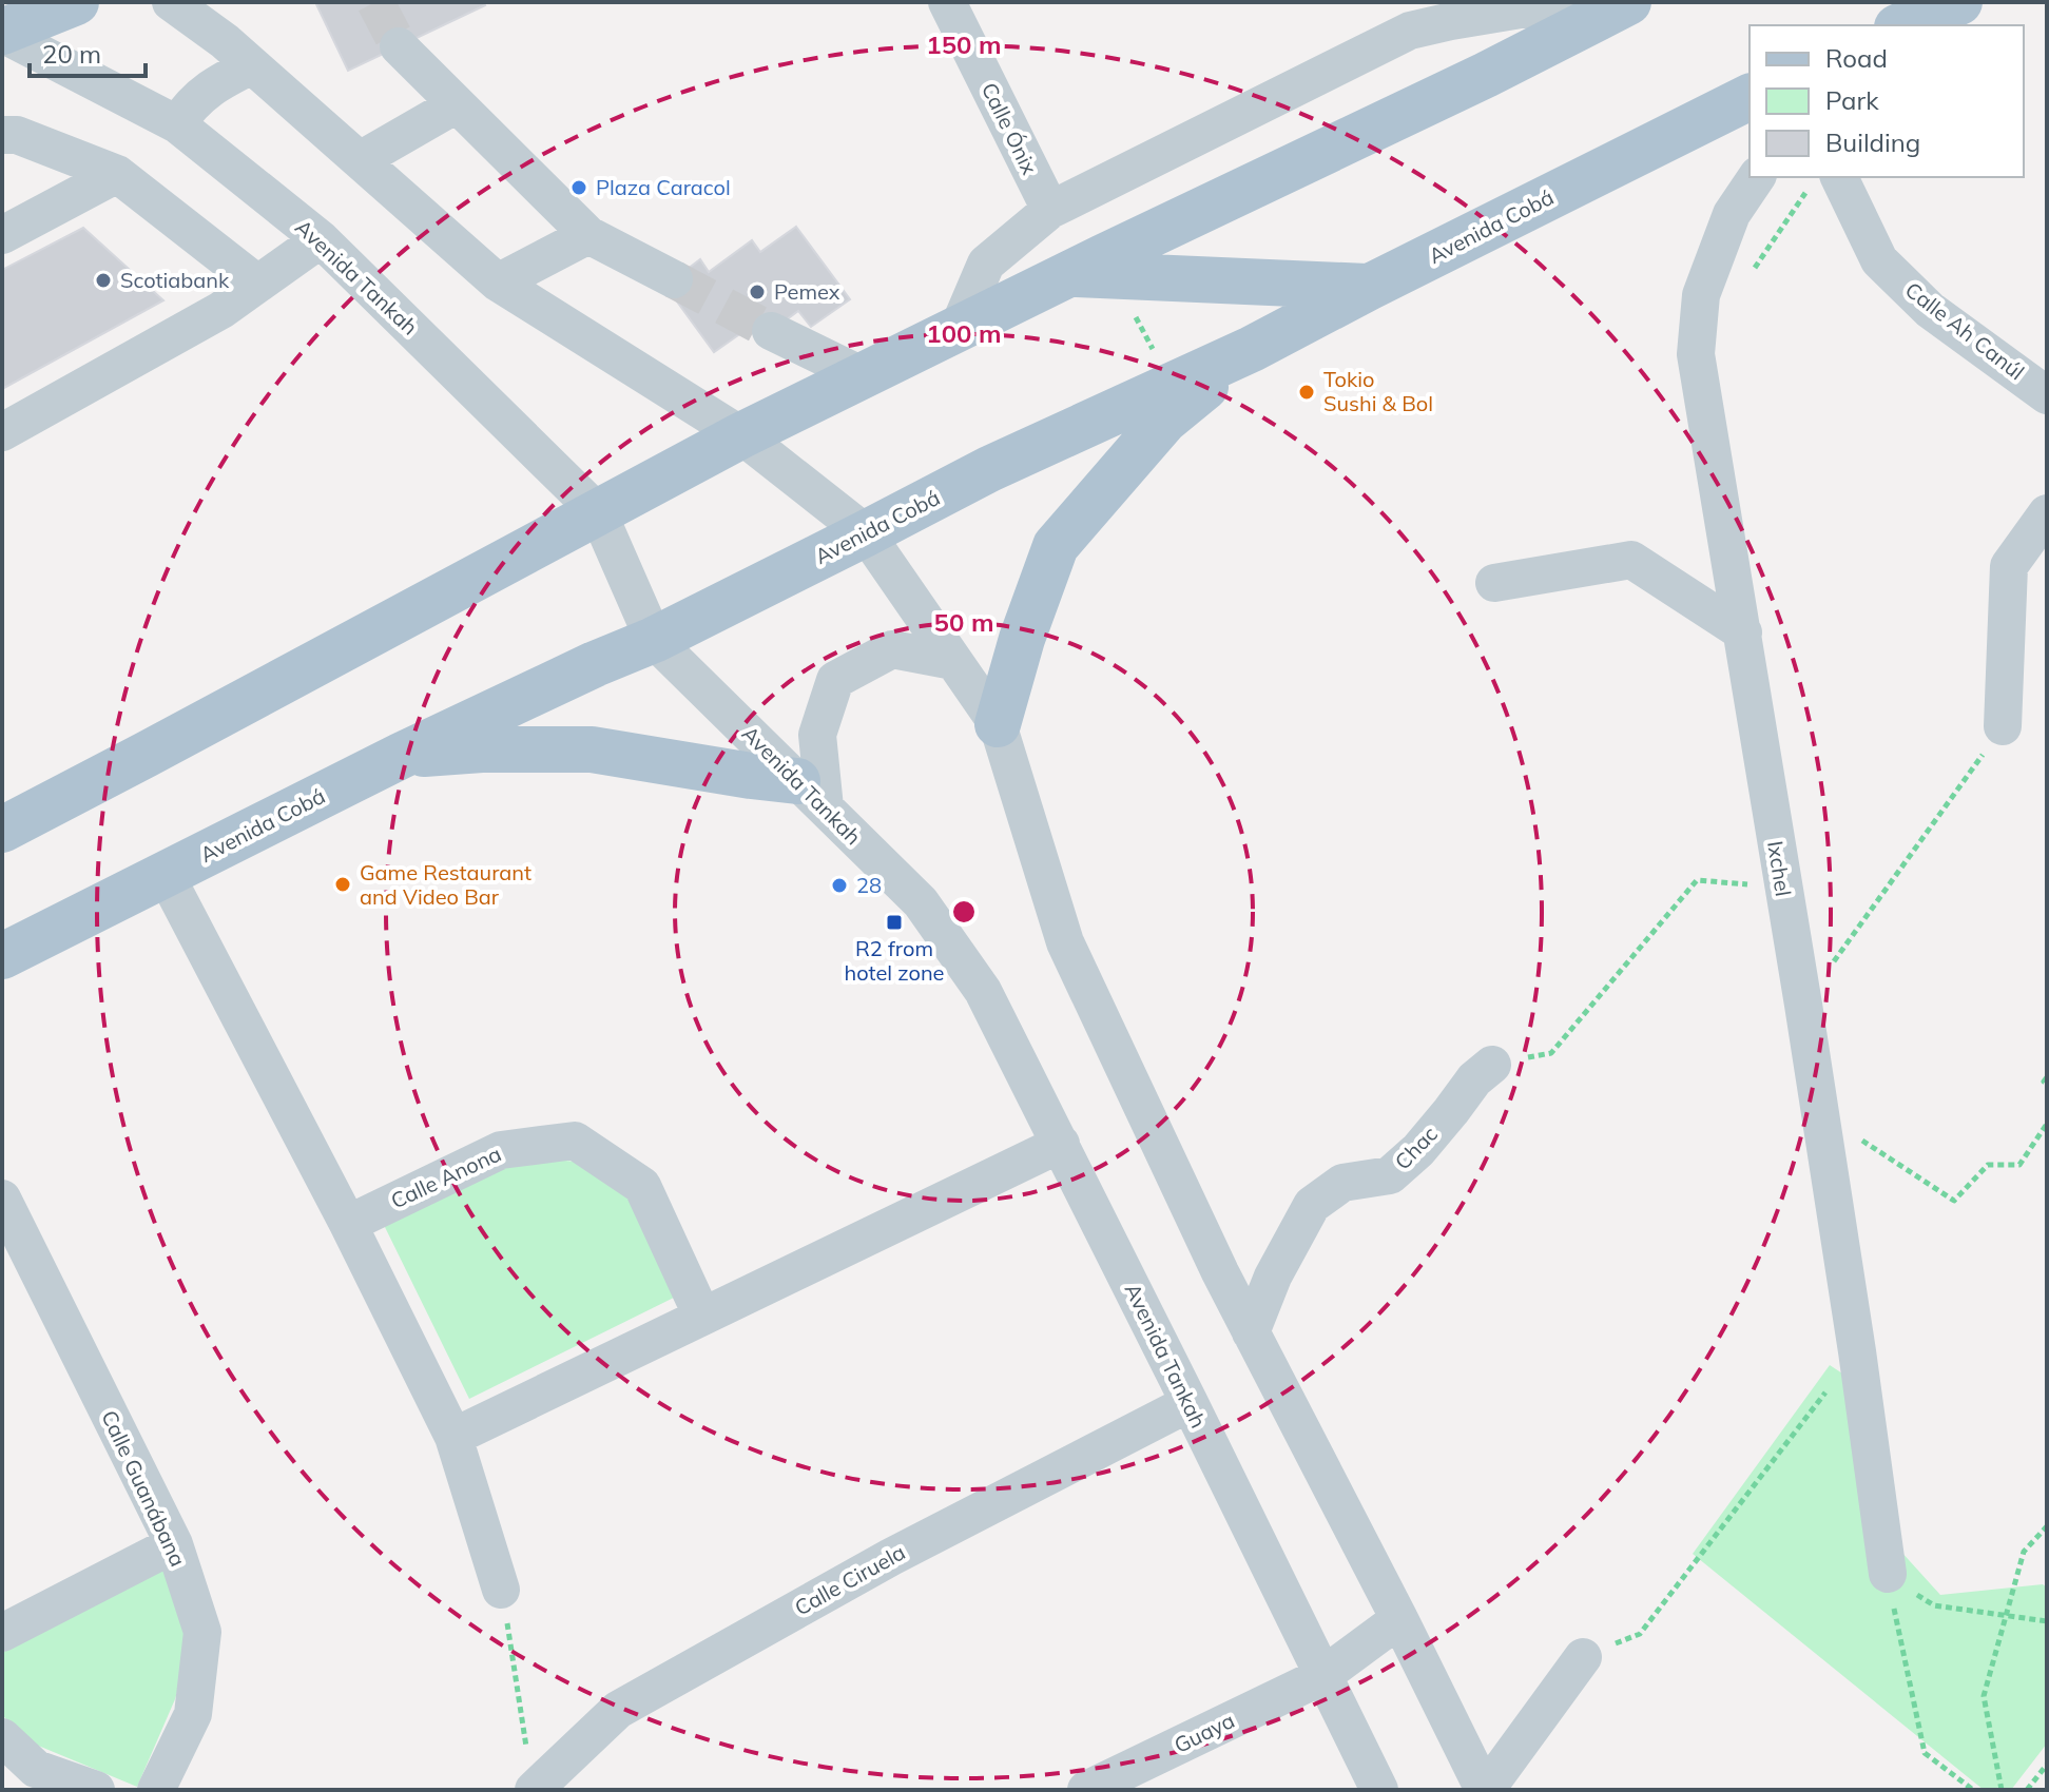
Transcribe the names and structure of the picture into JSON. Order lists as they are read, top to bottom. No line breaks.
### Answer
{"streets":{"main road":["Avenida Cobá"],"street":["Calle Ónix","Avenida Tankah","Calle Ah Canúl","Ixchel","Chac","Calle Anona","Calle Guanábana","Calle Ciruela","Guaya"]},"crossings":[["Avenida Cobá","Avenida Tankah"],["Avenida Tankah","Calle Ciruela"],["Avenida Tankah","Guaya"]],"places":{"other":["Plaza Caracol","Scotiabank","Pemex","Tokio Sushi & Bol","Game Restaurant and Video Bar","28"],"transit":["R2 from hotel zone"]},"legend":["Road","Park","Building"],"scale_bar":"20 m","rings":["150 m","100 m","50 m"]}
